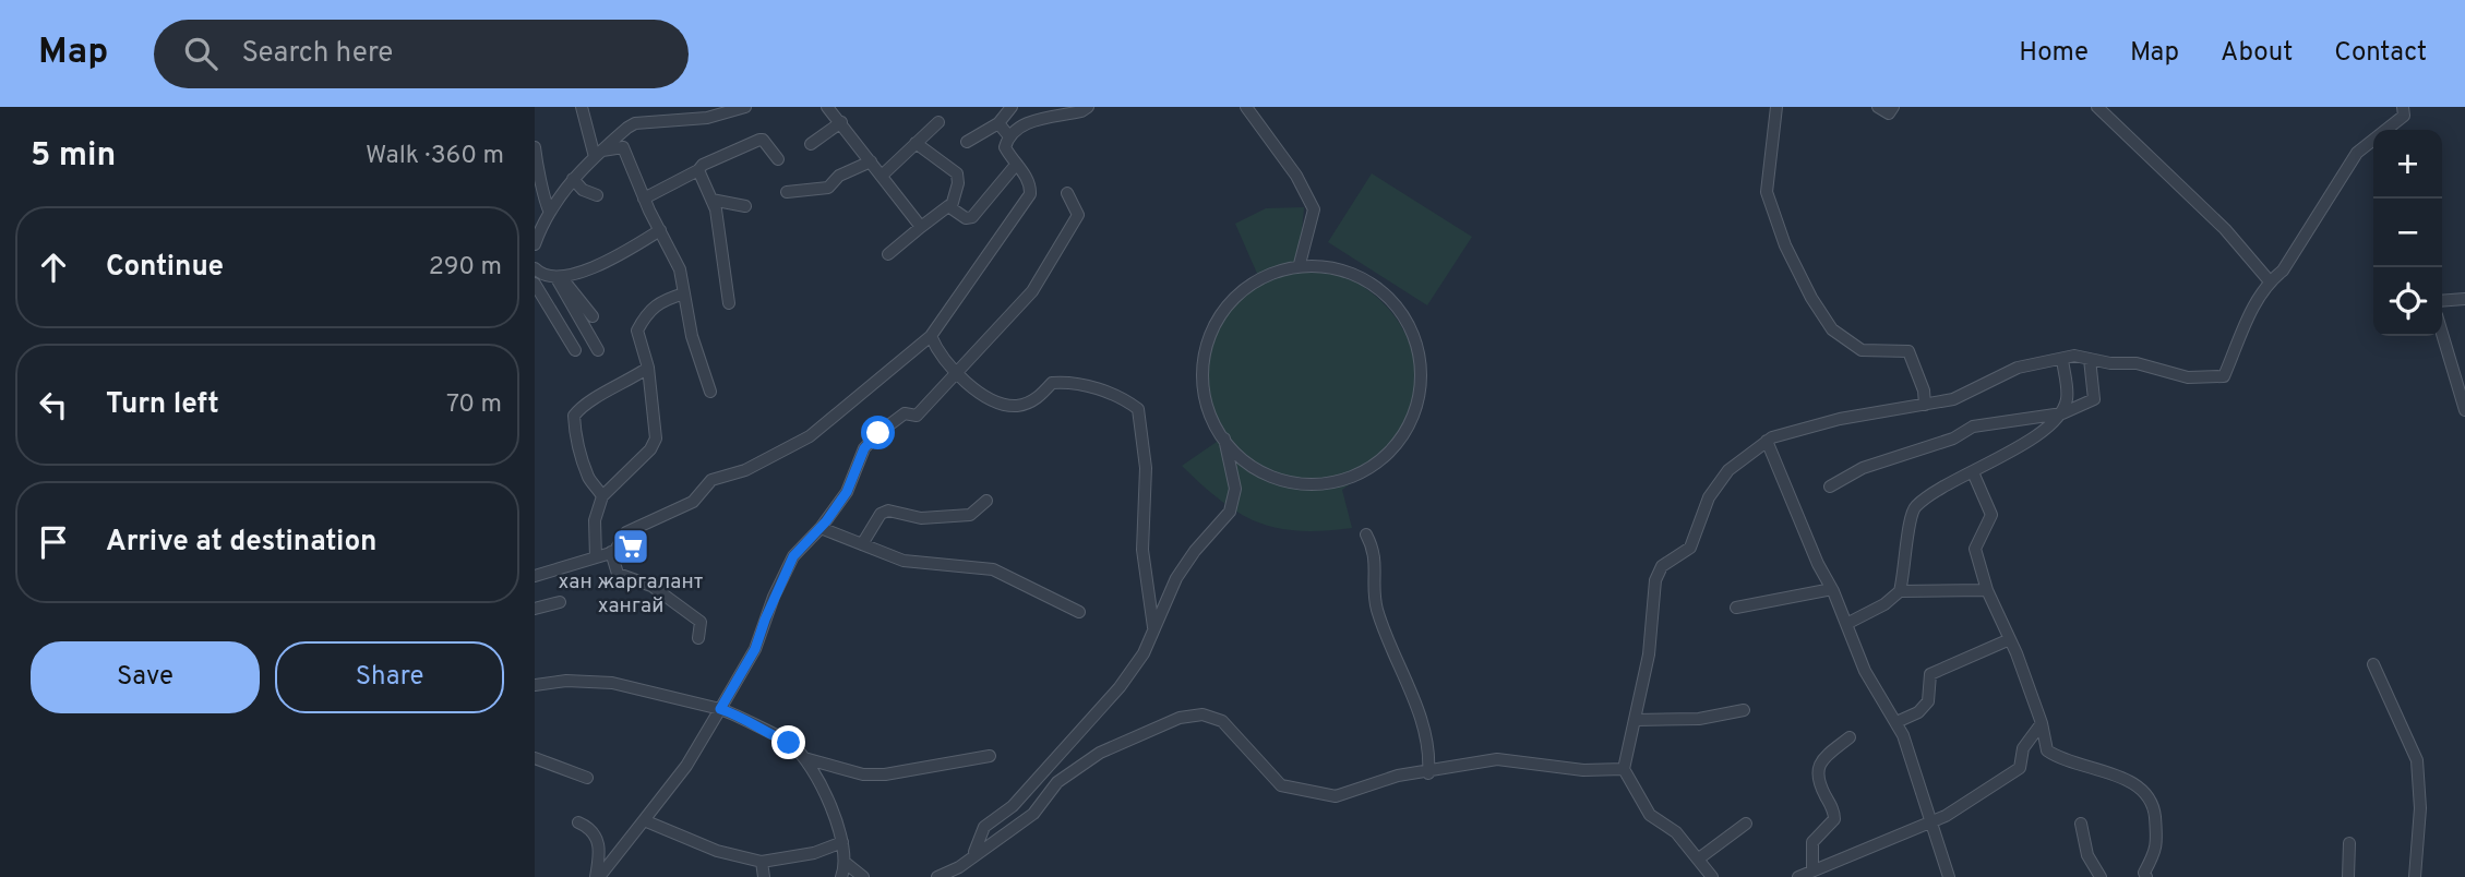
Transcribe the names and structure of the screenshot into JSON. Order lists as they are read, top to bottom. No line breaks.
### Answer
{"places":{"supermarket":["хан жаргалант хангай"]},"page":{"header":"Map","search":"Search here","nav":["Home","Map","About","Contact"],"heading":["5 min","Walk · 360 m"],"map_buttons":["+","−"],"list":[["Continue","290 m"],["Turn left","70 m"],"Arrive at destination"],"buttons":["Save","Share"]}}
